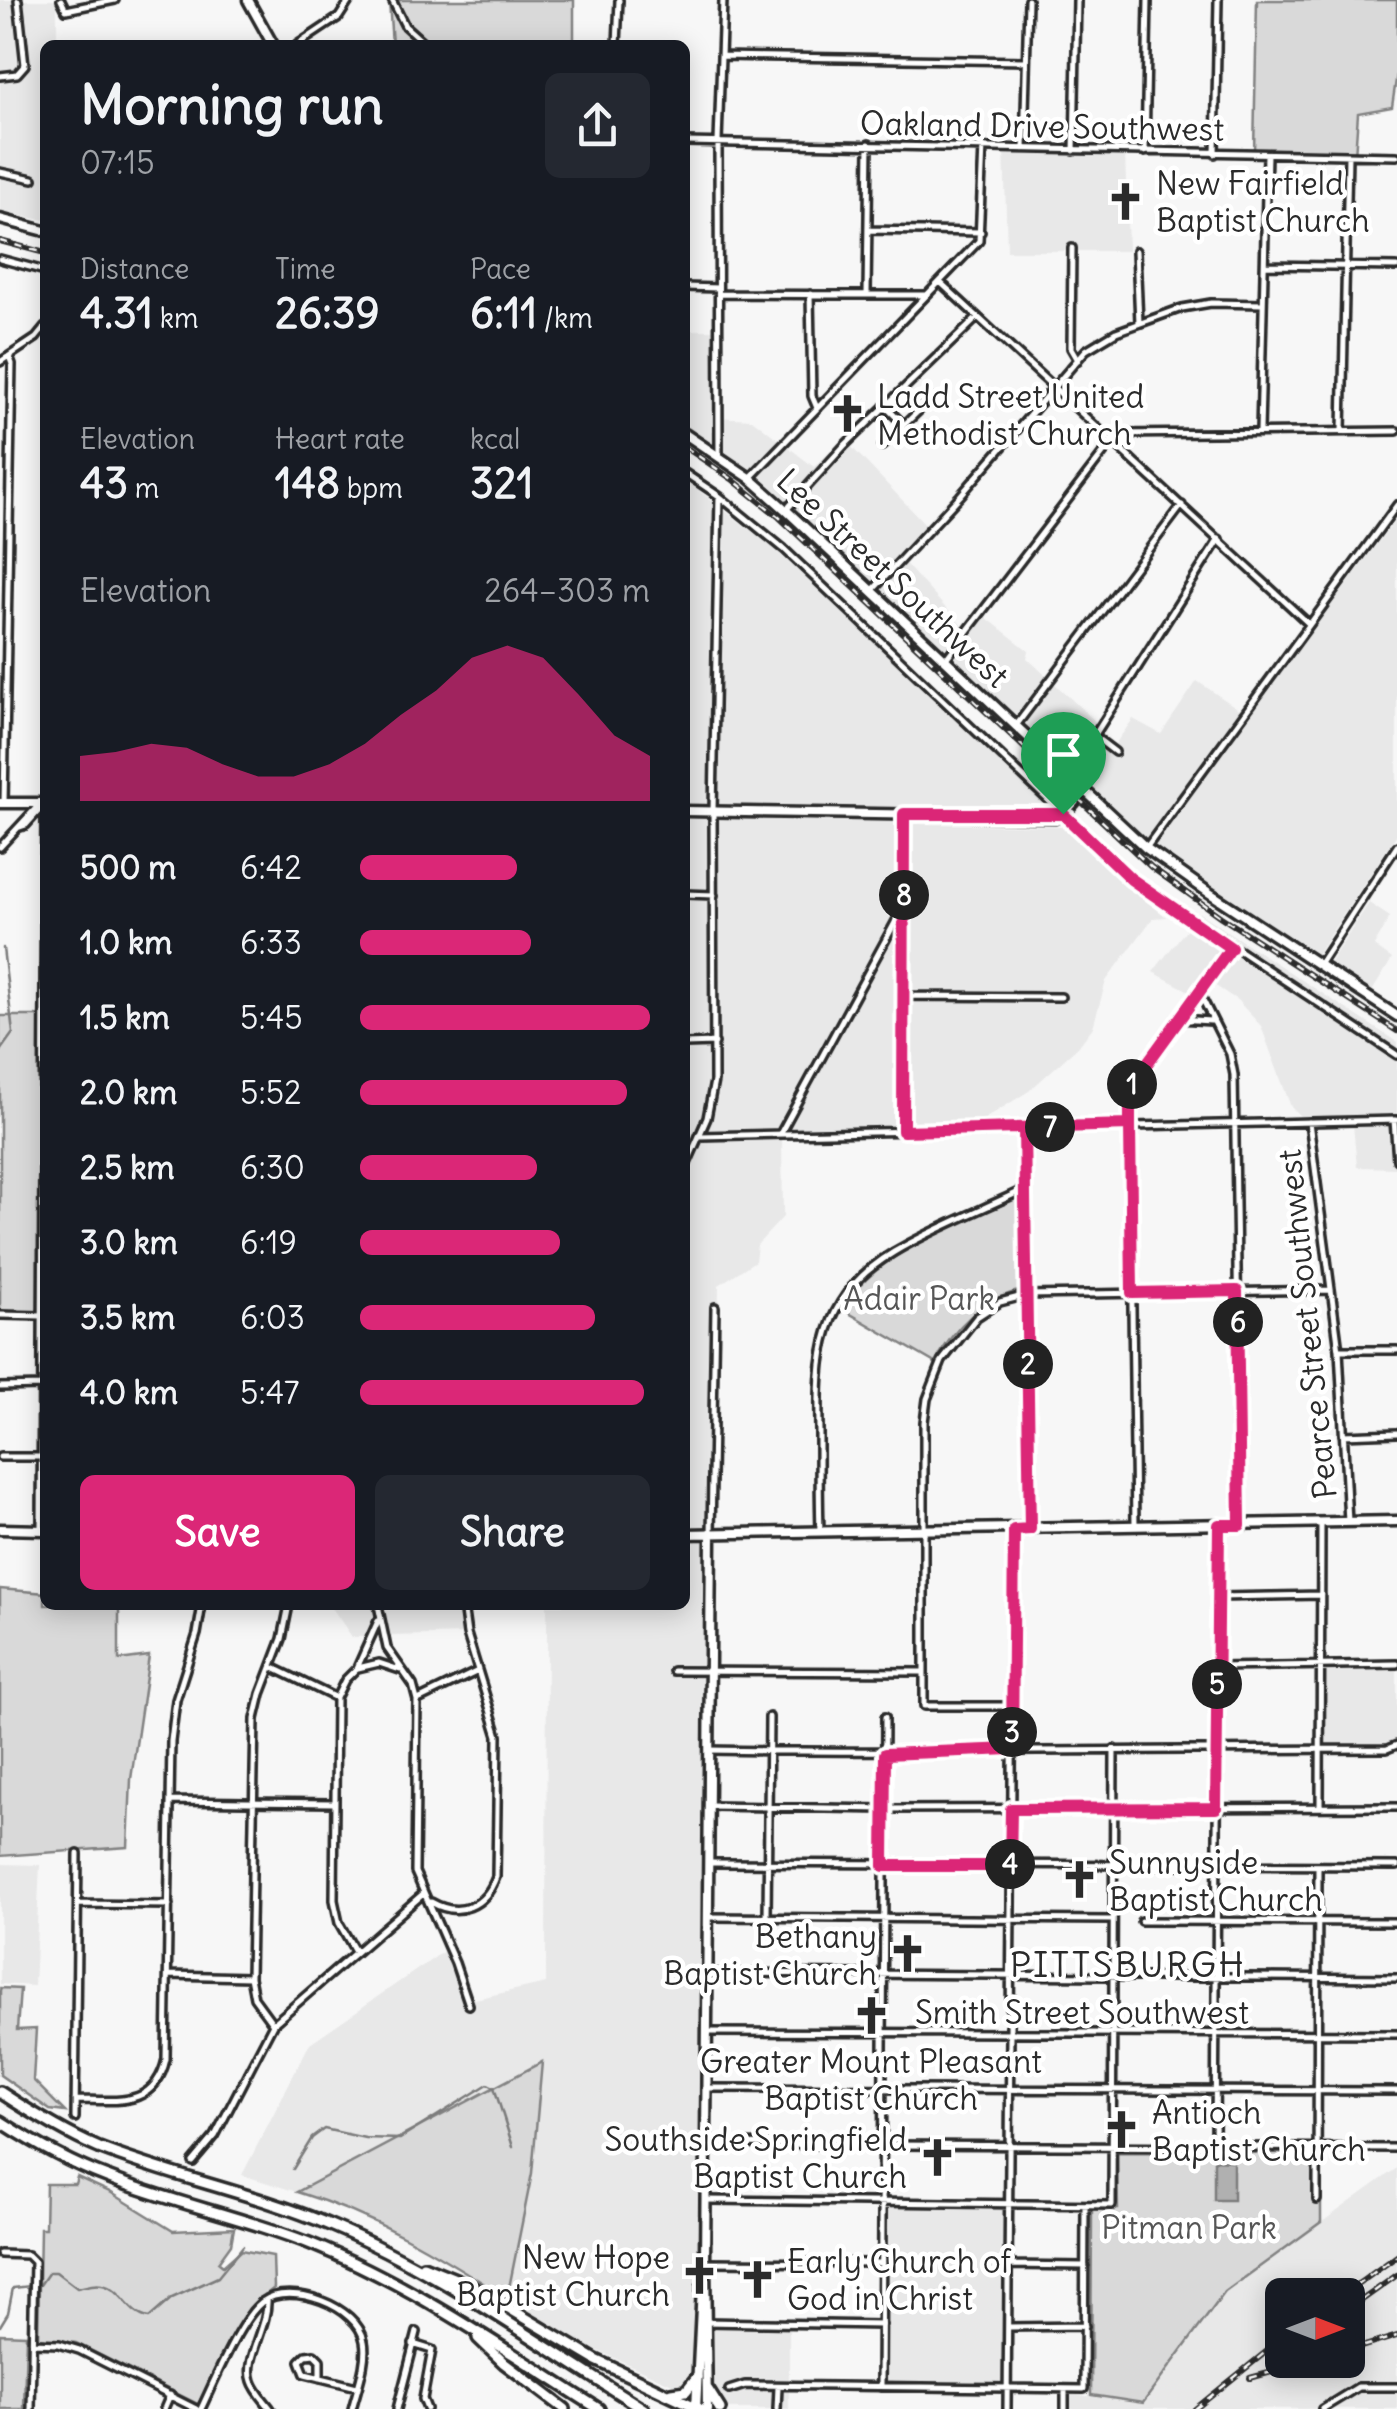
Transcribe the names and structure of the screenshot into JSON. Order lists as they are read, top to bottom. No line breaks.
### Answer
{"streets":{"main road":["Lee Street Southwest"],"street":["Oakland Drive Southwest","Pearce Street Southwest","Smith Street Southwest"]},"districts":["PITTSBURGH"],"parks":["Adair Park","Pitman Park"],"places":{"church":["New Fairfield Baptist Church","Ladd Street United Methodist Church","Sunnyside Baptist Church","Bethany Baptist Church","Greater Mount Pleasant Baptist Church","Antioch Baptist Church","Southside Springfield Baptist Church","New Hope Baptist Church","Early Church of God in Christ"]},"north":"right","page":{"heading":["Morning run","07:15"],"stats":[["Distance","4.31 km"],["Time","26:39"],["Pace","6:11 /km"],["Elevation","43 m"],["Heart rate","148 bpm"],["kcal","321"]],"chart":["Elevation","264–303 m"],"list":[{"name":"500 m","note":"6:42"},{"name":"1.0 km","note":"6:33"},{"name":"1.5 km","note":"5:45"},{"name":"2.0 km","note":"5:52"},{"name":"2.5 km","note":"6:30"},{"name":"3.0 km","note":"6:19"},{"name":"3.5 km","note":"6:03"},{"name":"4.0 km","note":"5:47"}],"pins":["8","1","7","6","2","5","3","4"],"buttons":["Save","Share"]}}
